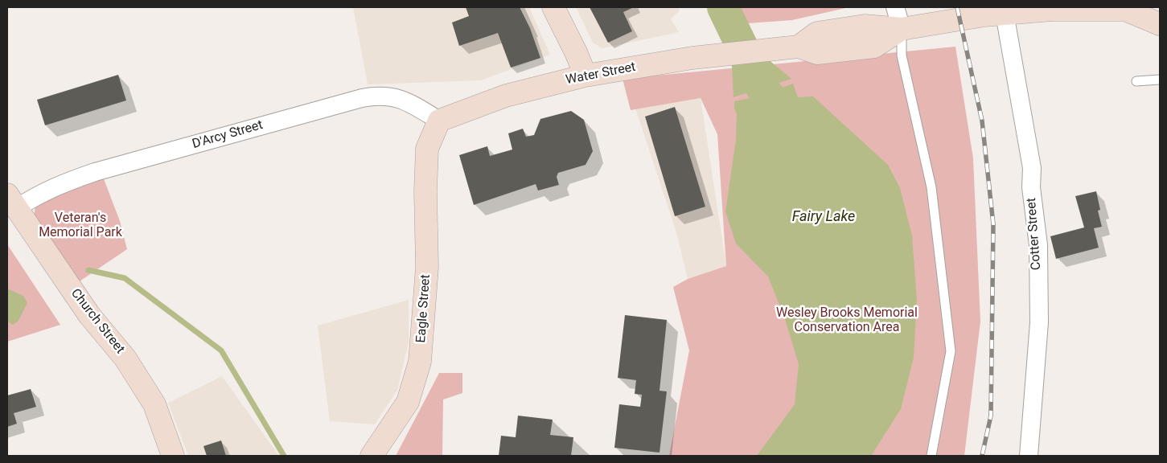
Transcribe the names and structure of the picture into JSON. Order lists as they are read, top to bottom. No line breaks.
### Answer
{"streets":{"main road":["Water Street","Eagle Street","Church Street"],"street":["D'Arcy Street","Cotter Street"]},"crossings":[["Water Street","D'Arcy Street"],["Water Street","Cotter Street"],["Water Street","Eagle Street"],["D'Arcy Street","Eagle Street"],["D'Arcy Street","Church Street"]],"water":["Fairy Lake"],"parks":["Veteran's Memorial Park","Wesley Brooks Memorial Conservation Area"]}
